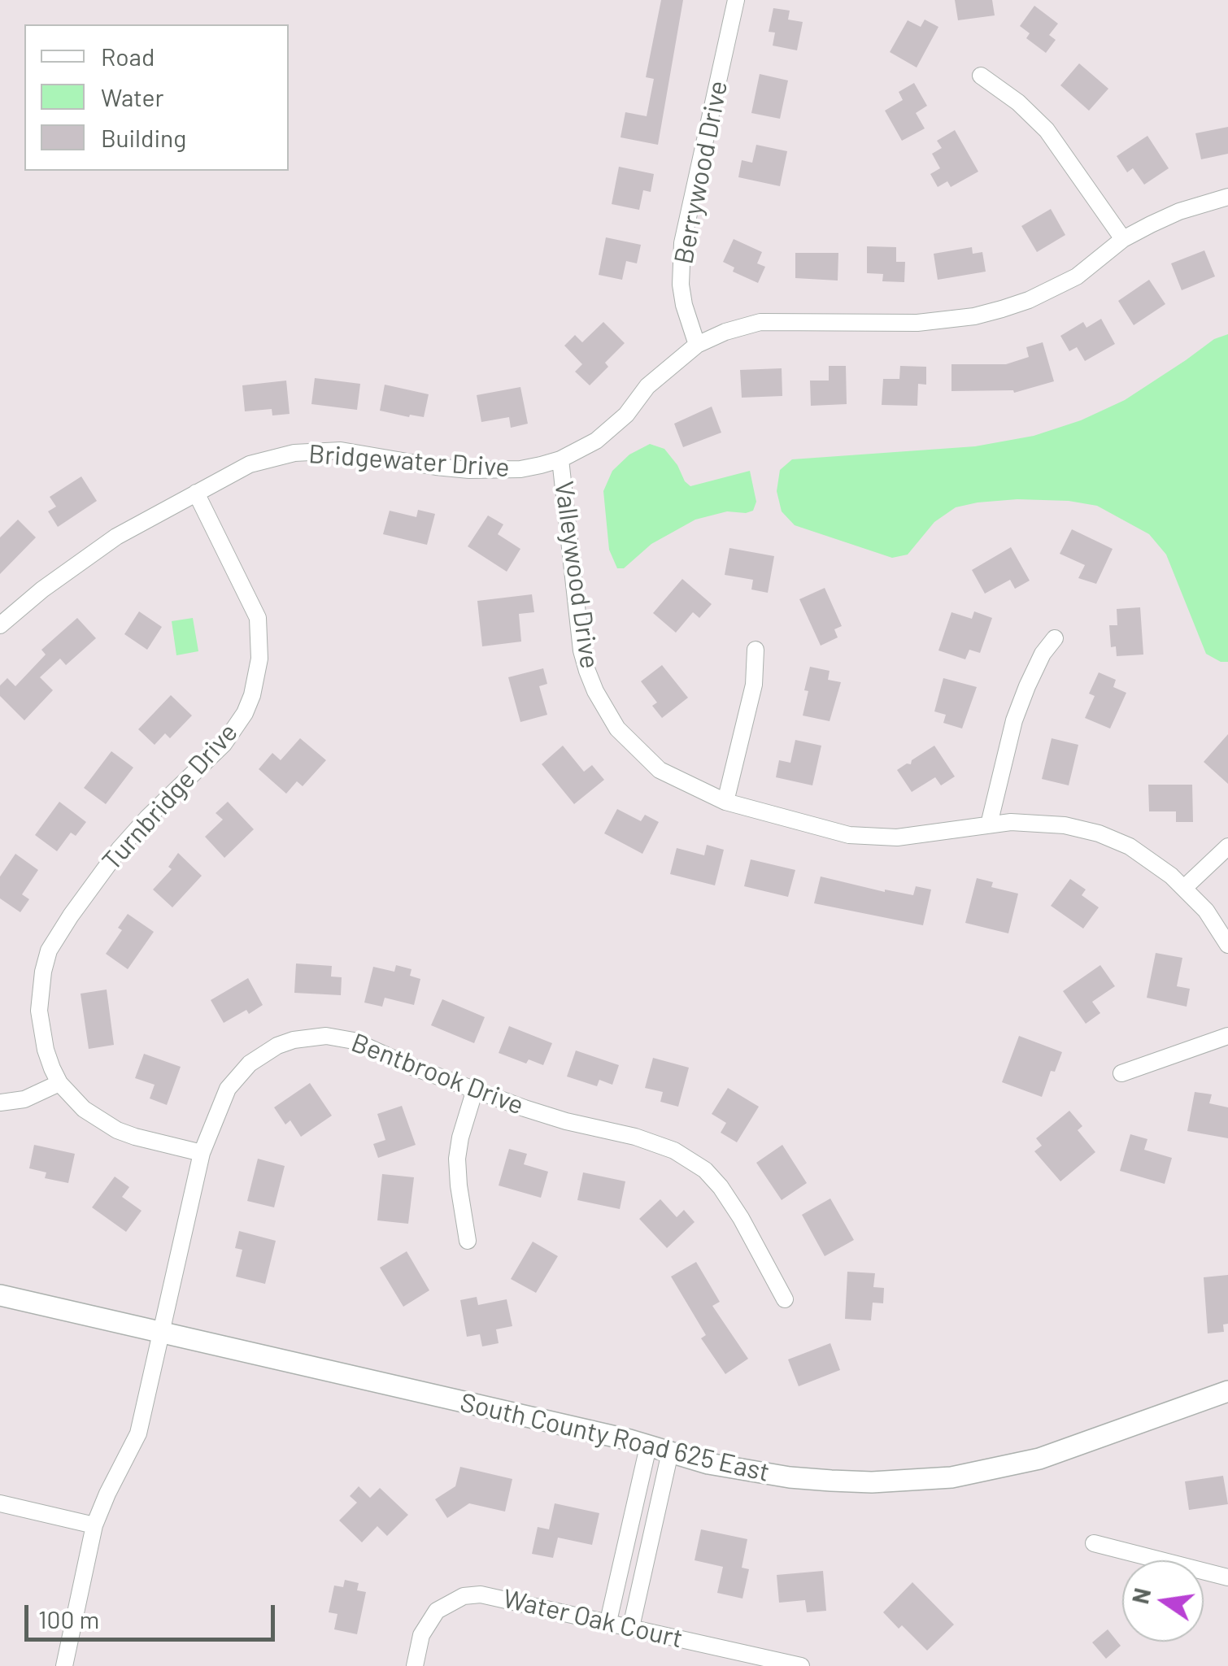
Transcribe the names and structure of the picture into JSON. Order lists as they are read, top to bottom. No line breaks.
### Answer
{"streets":{"street":["Berrywood Drive","Bridgewater Drive","Valleywood Drive","Turnbridge Drive","Bentbrook Drive","South County Road 625 East","Water Oak Court"]},"crossings":[["Berrywood Drive","Bridgewater Drive"],["Bridgewater Drive","Valleywood Drive"],["Bridgewater Drive","Turnbridge Drive"],["Turnbridge Drive","Bentbrook Drive"],["Bentbrook Drive","South County Road 625 East"]],"legend":["Road","Water","Building"],"scale_bar":"100 m","north":"left"}
